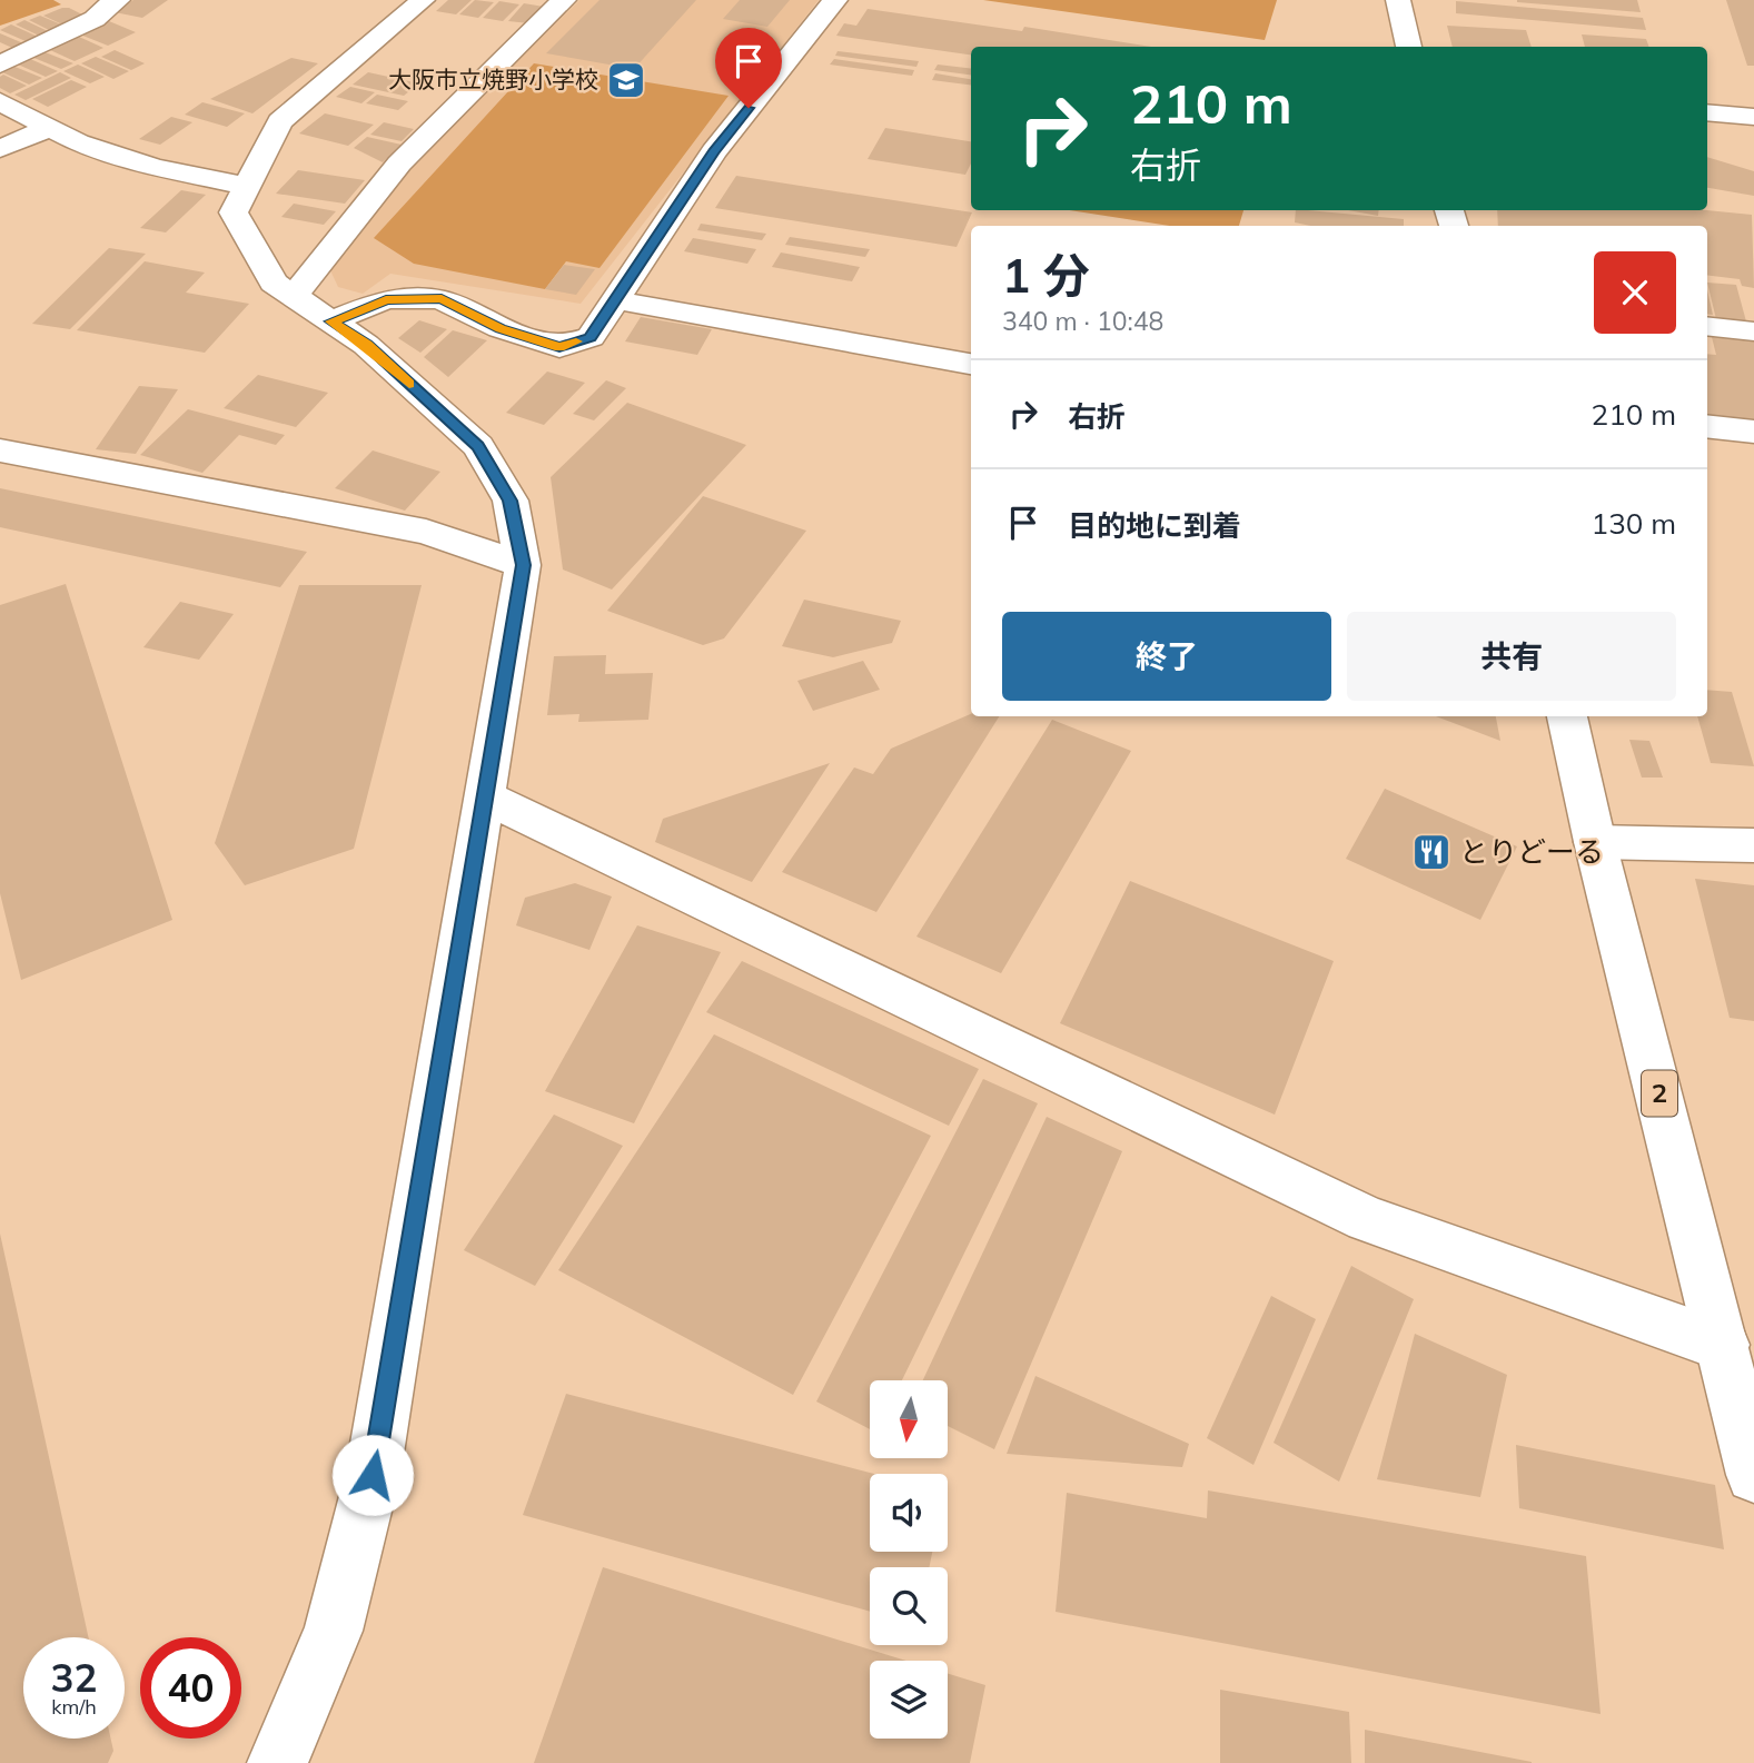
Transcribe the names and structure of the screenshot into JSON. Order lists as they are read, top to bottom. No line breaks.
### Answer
{"streets":{"street":["2"]},"places":{"school or university":["大阪市立焼野小学校"],"restaurant":["とりどーる"]},"north":"bottom","page":{"turn":["210 m","右折"],"heading":["1 分","340 m · 10:48"],"list":[{"name":"右折","value":"210 m"},{"name":"目的地に到着","value":"130 m"}],"buttons":["終了","共有"],"speed":"32 km/h","limit":"40"}}
